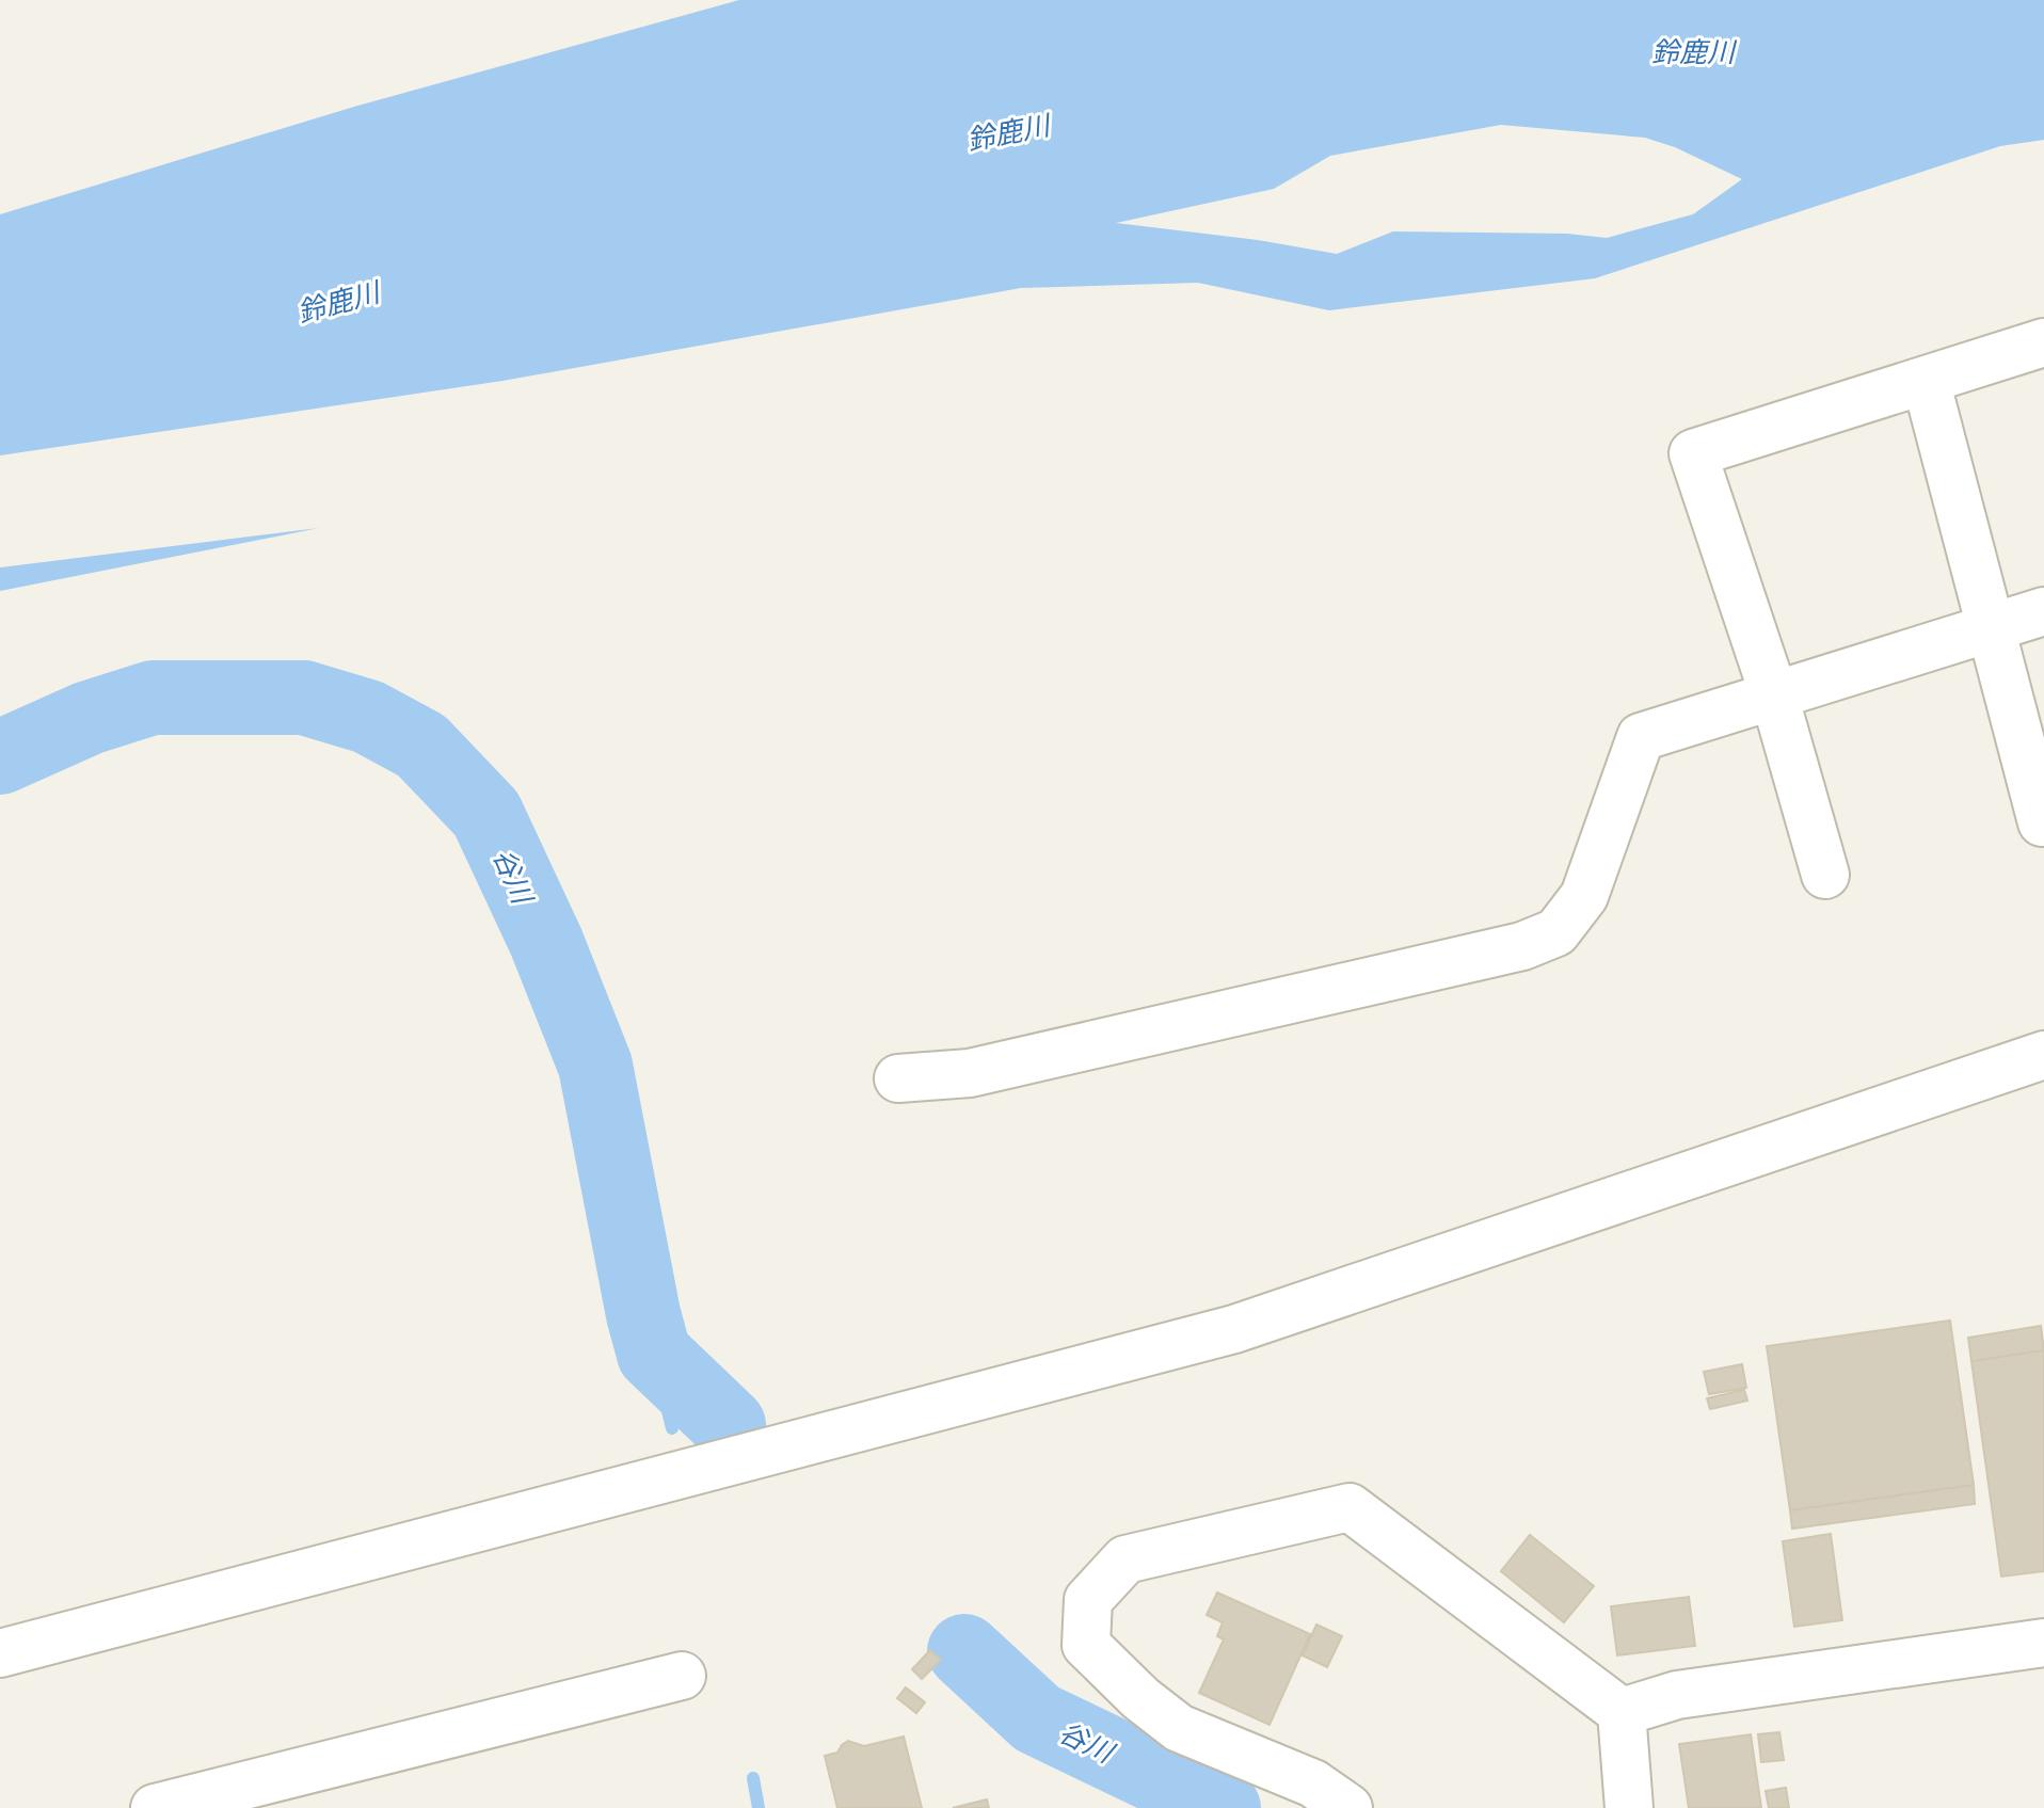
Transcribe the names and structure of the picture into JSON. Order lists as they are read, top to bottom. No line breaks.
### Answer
{"water":["鈴鹿川","谷川"]}
